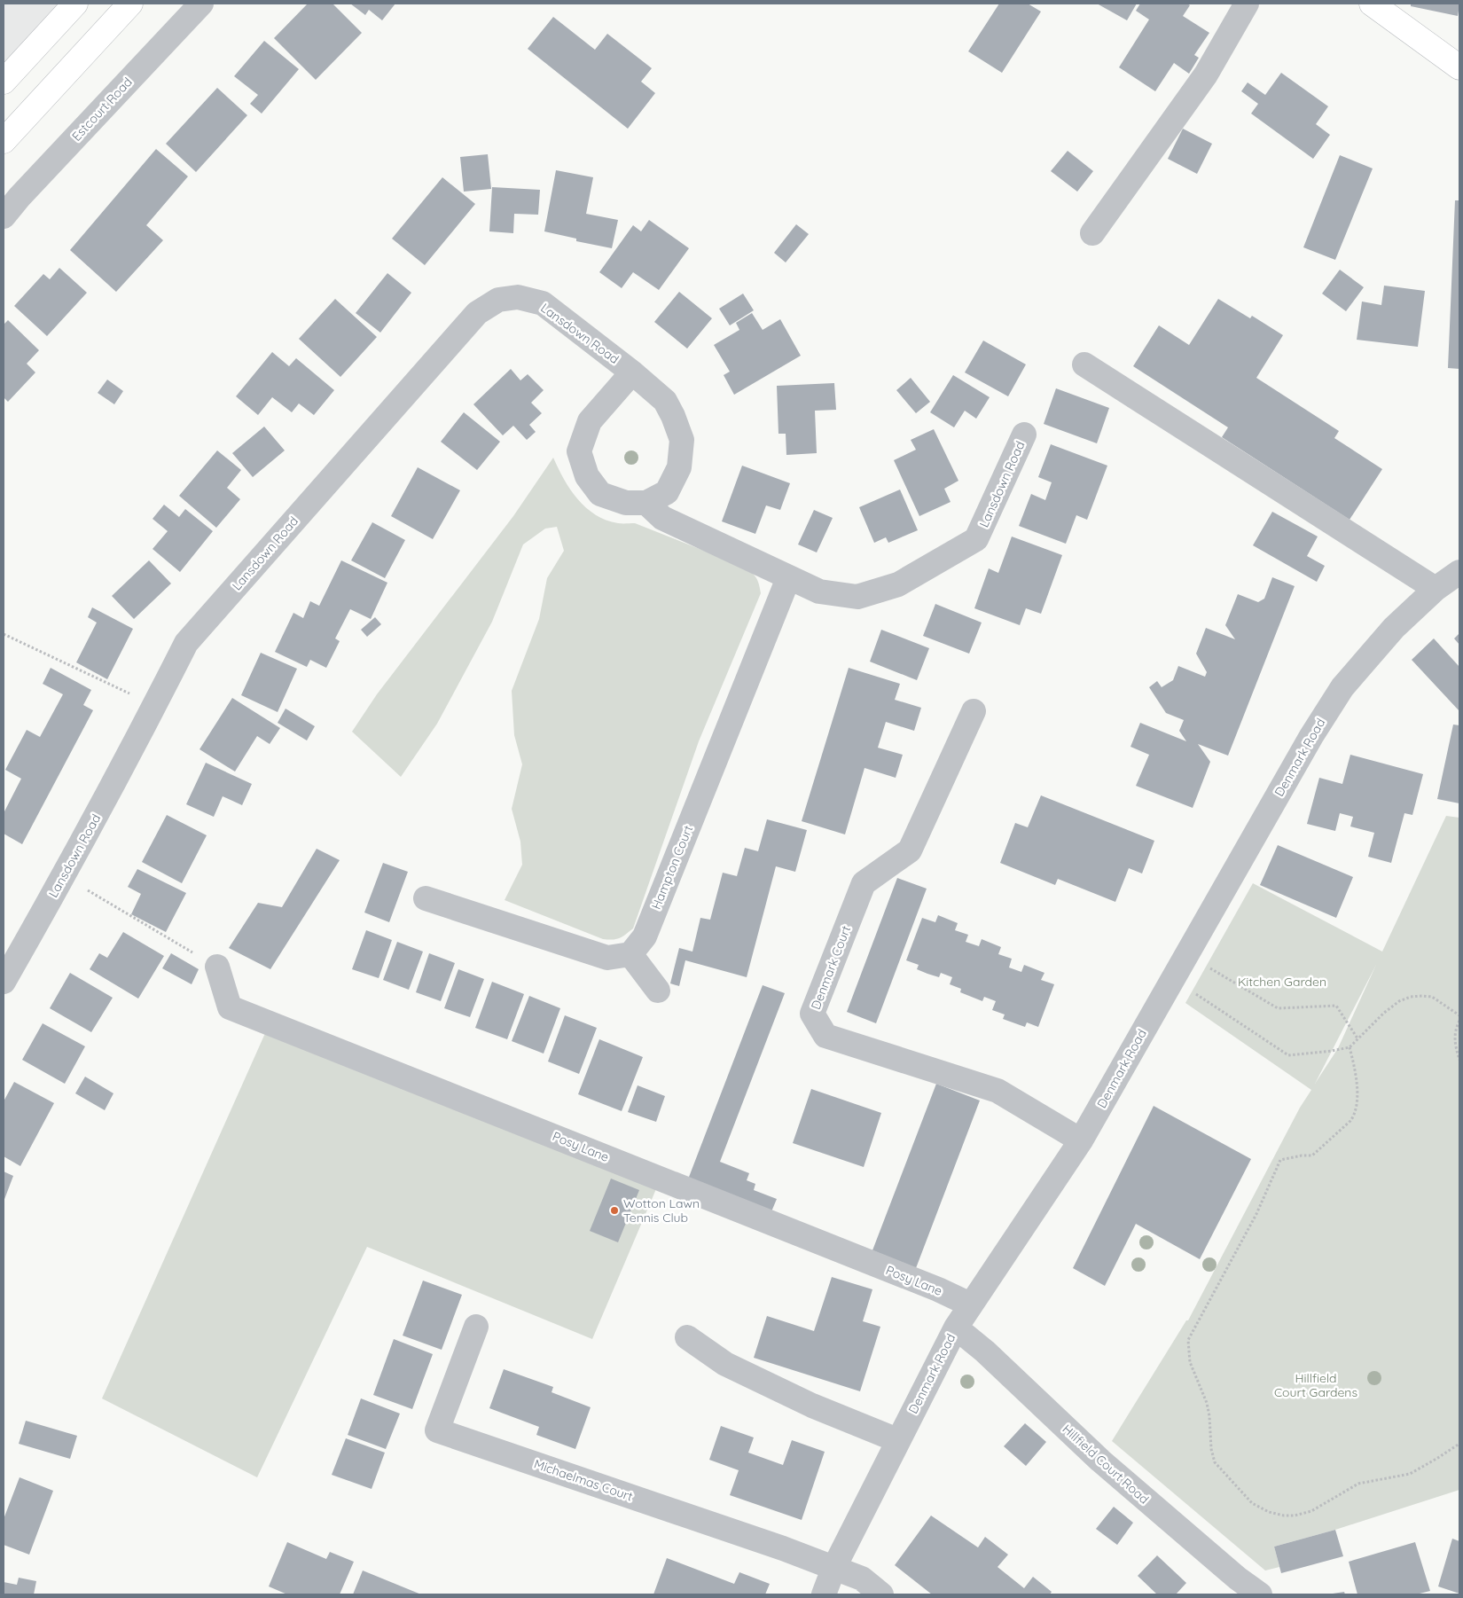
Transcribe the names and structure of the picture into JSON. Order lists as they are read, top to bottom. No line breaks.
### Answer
{"streets":{"street":["Estcourt Road","Lansdown Road","Denmark Road","Hampton Court","Denmark Court","Posy Lane","Hillfield Court Road","Michaelmas Court"]},"crossings":[["Lansdown Road","Hampton Court"],["Denmark Road","Denmark Court"],["Denmark Road","Posy Lane"],["Denmark Road","Hillfield Court Road"],["Denmark Road","Michaelmas Court"]],"parks":["Kitchen Garden","Hillfield Court Gardens"],"places":["Wotton Lawn Tennis Club"]}
